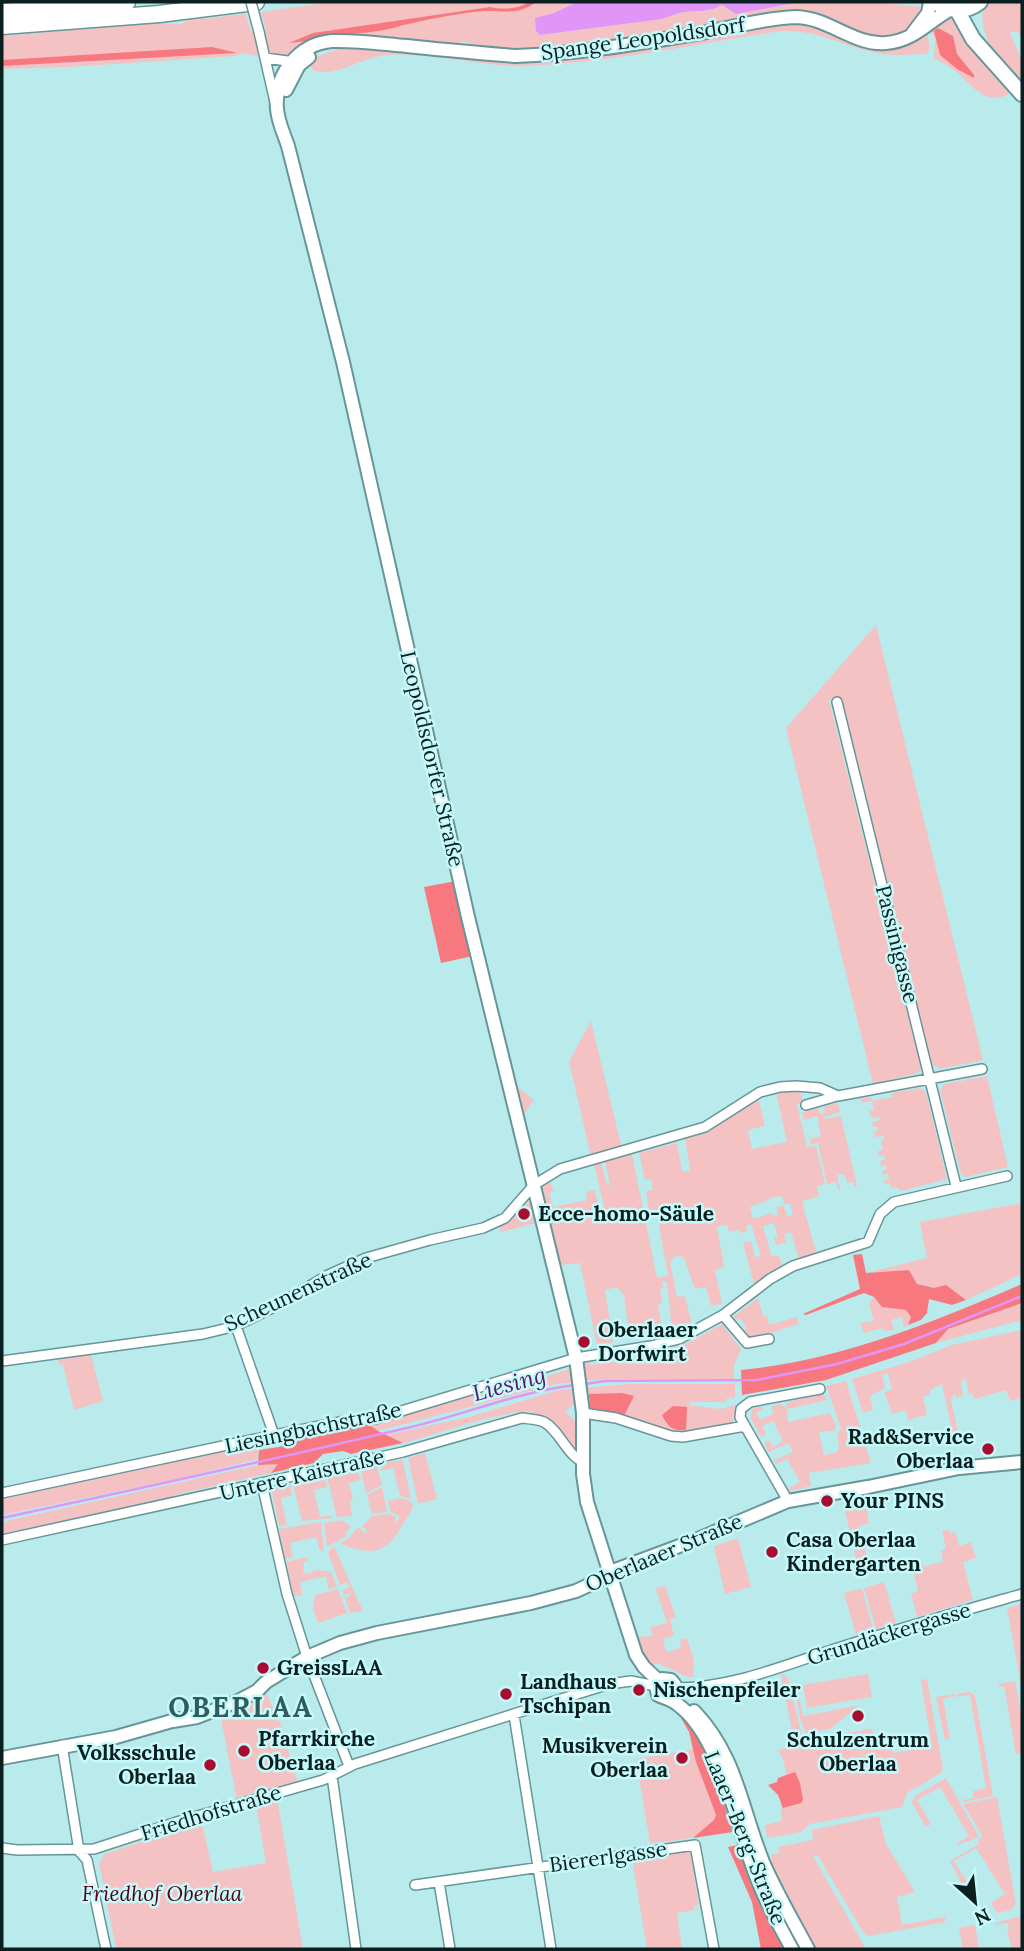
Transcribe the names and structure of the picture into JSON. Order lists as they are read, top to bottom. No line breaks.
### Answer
{"streets":{"main road":["Spange Leopoldsdorf","Leopoldsdorfer Straße","Oberlaaer Straße","Laaer-Berg-Straße"],"street":["Passinigasse","Scheunenstraße","Liesingbachstraße","Untere Kaistraße","Grundäckergasse","Friedhofstraße","Biererlgasse"]},"crossings":[["Leopoldsdorfer Straße","Scheunenstraße"],["Leopoldsdorfer Straße","Liesingbachstraße"],["Passinigasse","Liesingbachstraße"],["Grundäckergasse","Friedhofstraße"],["Grundäckergasse","Laaer-Berg-Straße"],["Friedhofstraße","Laaer-Berg-Straße"]],"districts":["OBERLAA"],"water":["Liesing"],"parks":["Friedhof Oberlaa"],"places":["Ecce-homo-Säule","Oberlaaer Dorfwirt","Rad&Service Oberlaa","Your PINS","Casa Oberlaa Kindergarten","GreissLAA","Nischenpfeiler","Landhaus Tschipan","Schulzentrum Oberlaa","Pfarrkirche Oberlaa","Musikverein Oberlaa","Volksschule Oberlaa"],"north":"bottom right"}
